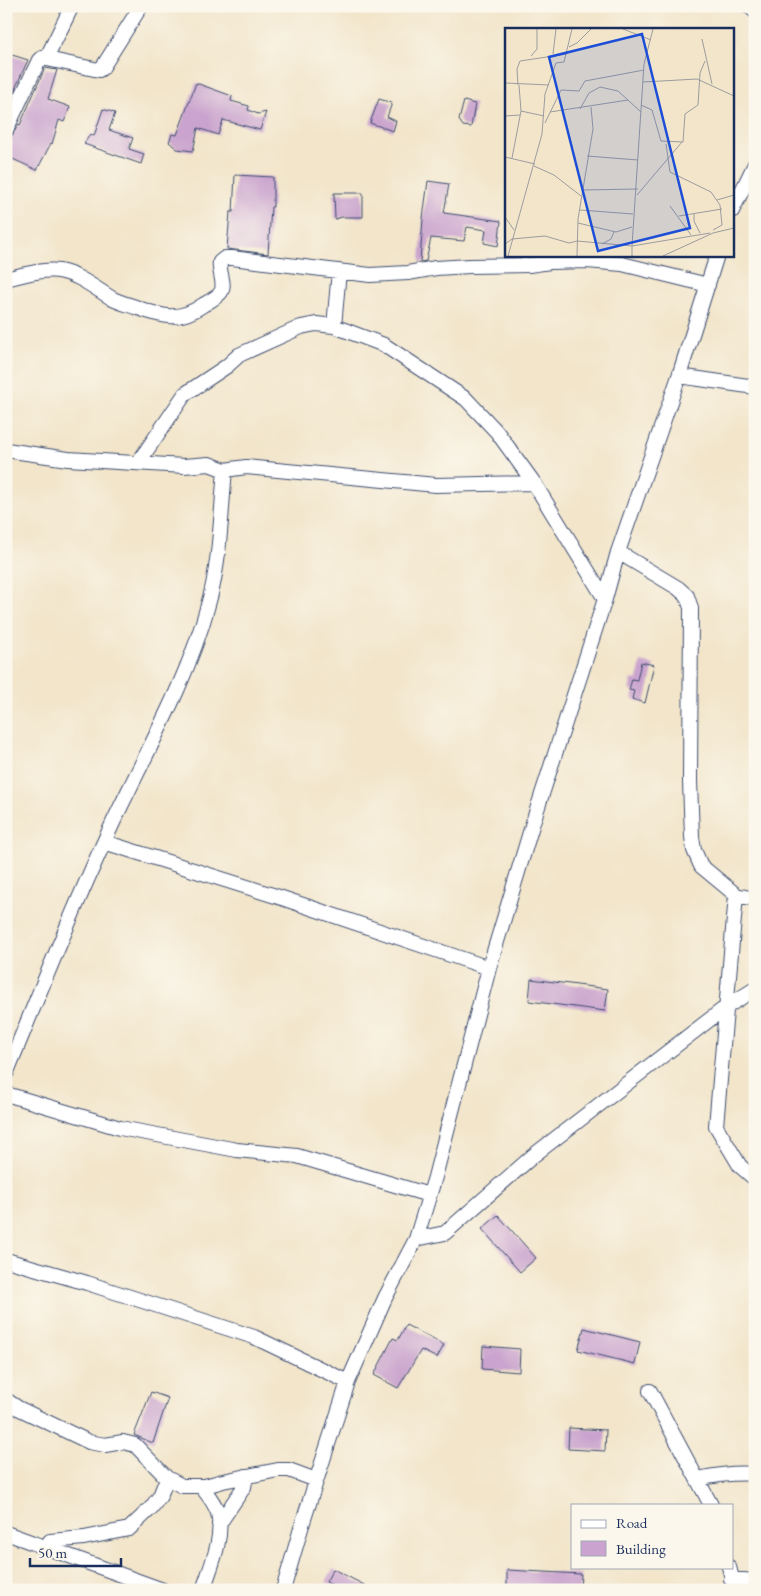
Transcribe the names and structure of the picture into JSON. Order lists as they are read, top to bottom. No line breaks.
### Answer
{"legend":["Road","Building"],"scale_bar":"50 m"}
